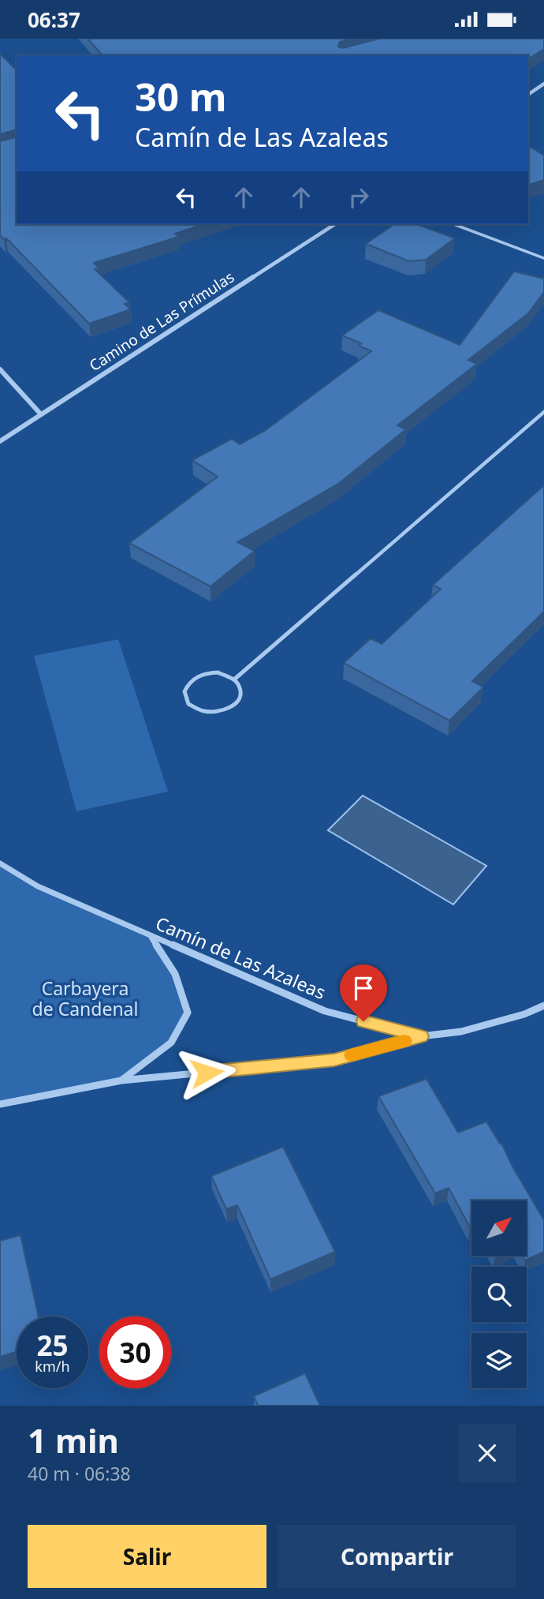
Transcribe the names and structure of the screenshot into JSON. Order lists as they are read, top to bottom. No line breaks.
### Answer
{"streets":{"street":["Camino de Las Prímulas","Camín de Las Azaleas"]},"parks":["Carbayera de Candenal"],"north":"top right","page":{"status":"06:37","turn":["30 m","Camín de Las Azaleas"],"speed":"25 km/h","limit":"30","heading":["1 min","40 m · 06:38"],"buttons":["Salir","Compartir"]}}
